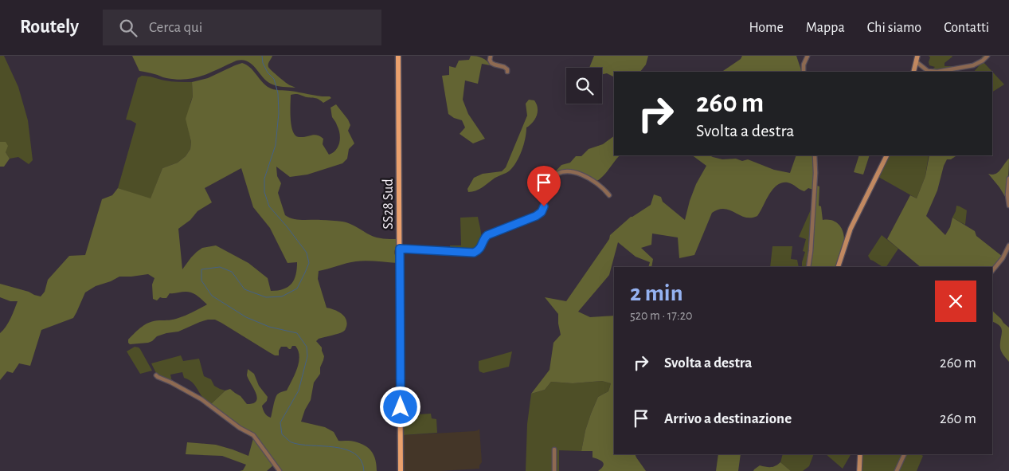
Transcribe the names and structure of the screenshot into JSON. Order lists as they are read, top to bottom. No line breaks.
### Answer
{"streets":{"main road":["SS28 Sud"]},"page":{"header":"Routely","search":"Cerca qui","nav":["Home","Mappa","Chi siamo","Contatti"],"turn":["260 m","Svolta a destra"],"heading":["2 min","520 m · 17:20"],"list":[{"name":"Svolta a destra","value":"260 m"},{"name":"Arrivo a destinazione","value":"260 m"}]}}
